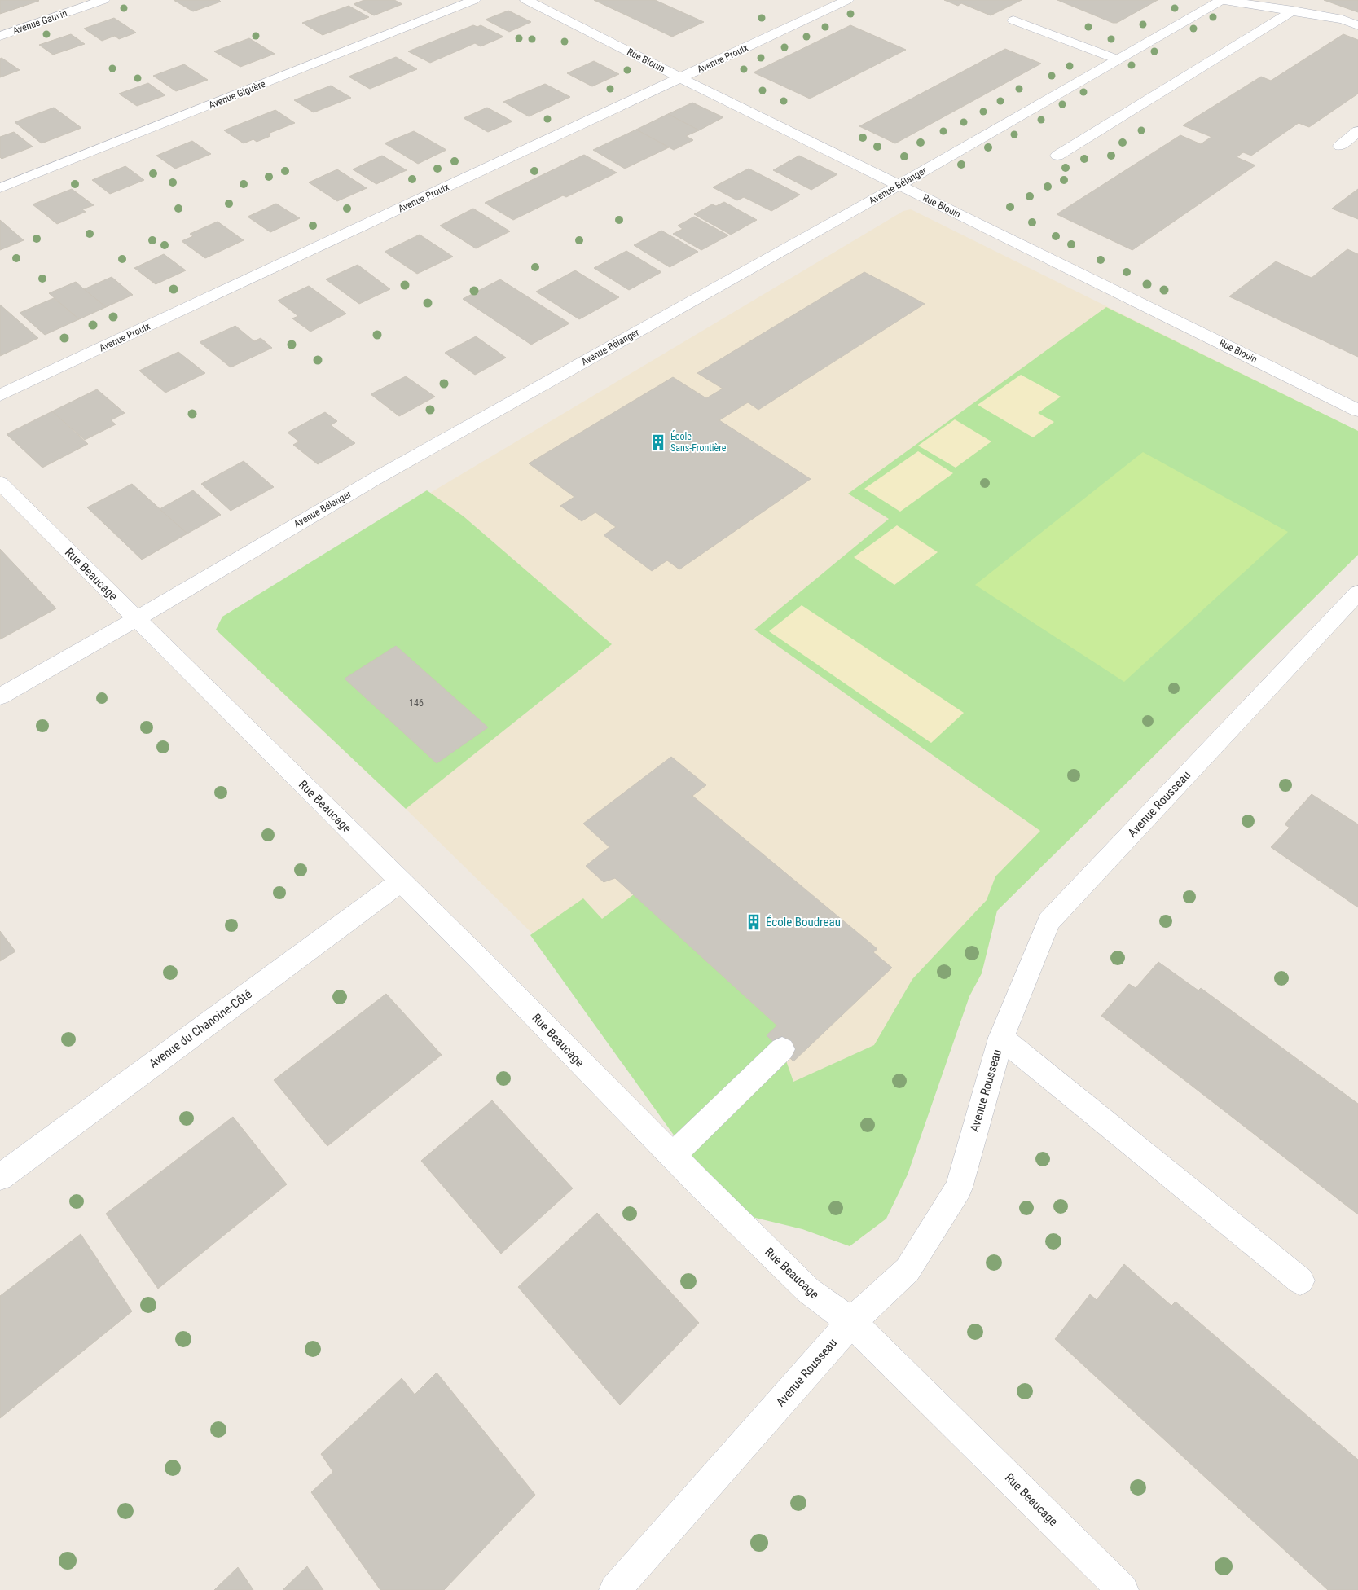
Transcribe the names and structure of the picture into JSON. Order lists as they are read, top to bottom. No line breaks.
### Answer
{"streets":{"street":["Avenue Gauvin","Avenue Proulx","Rue Blouin","Avenue Giguère","Avenue Bélanger","Rue Beaucage","Avenue Rousseau","Avenue du Chanoine-Côté"]},"crossings":[["Avenue Proulx","Rue Blouin"],["Rue Blouin","Avenue Bélanger"],["Avenue Bélanger","Rue Beaucage"],["Rue Beaucage","Avenue Rousseau"],["Rue Beaucage","Avenue du Chanoine-Côté"]],"places":{"building":["École Sans-Frontière","École Boudreau"]},"house_numbers":["146"]}
